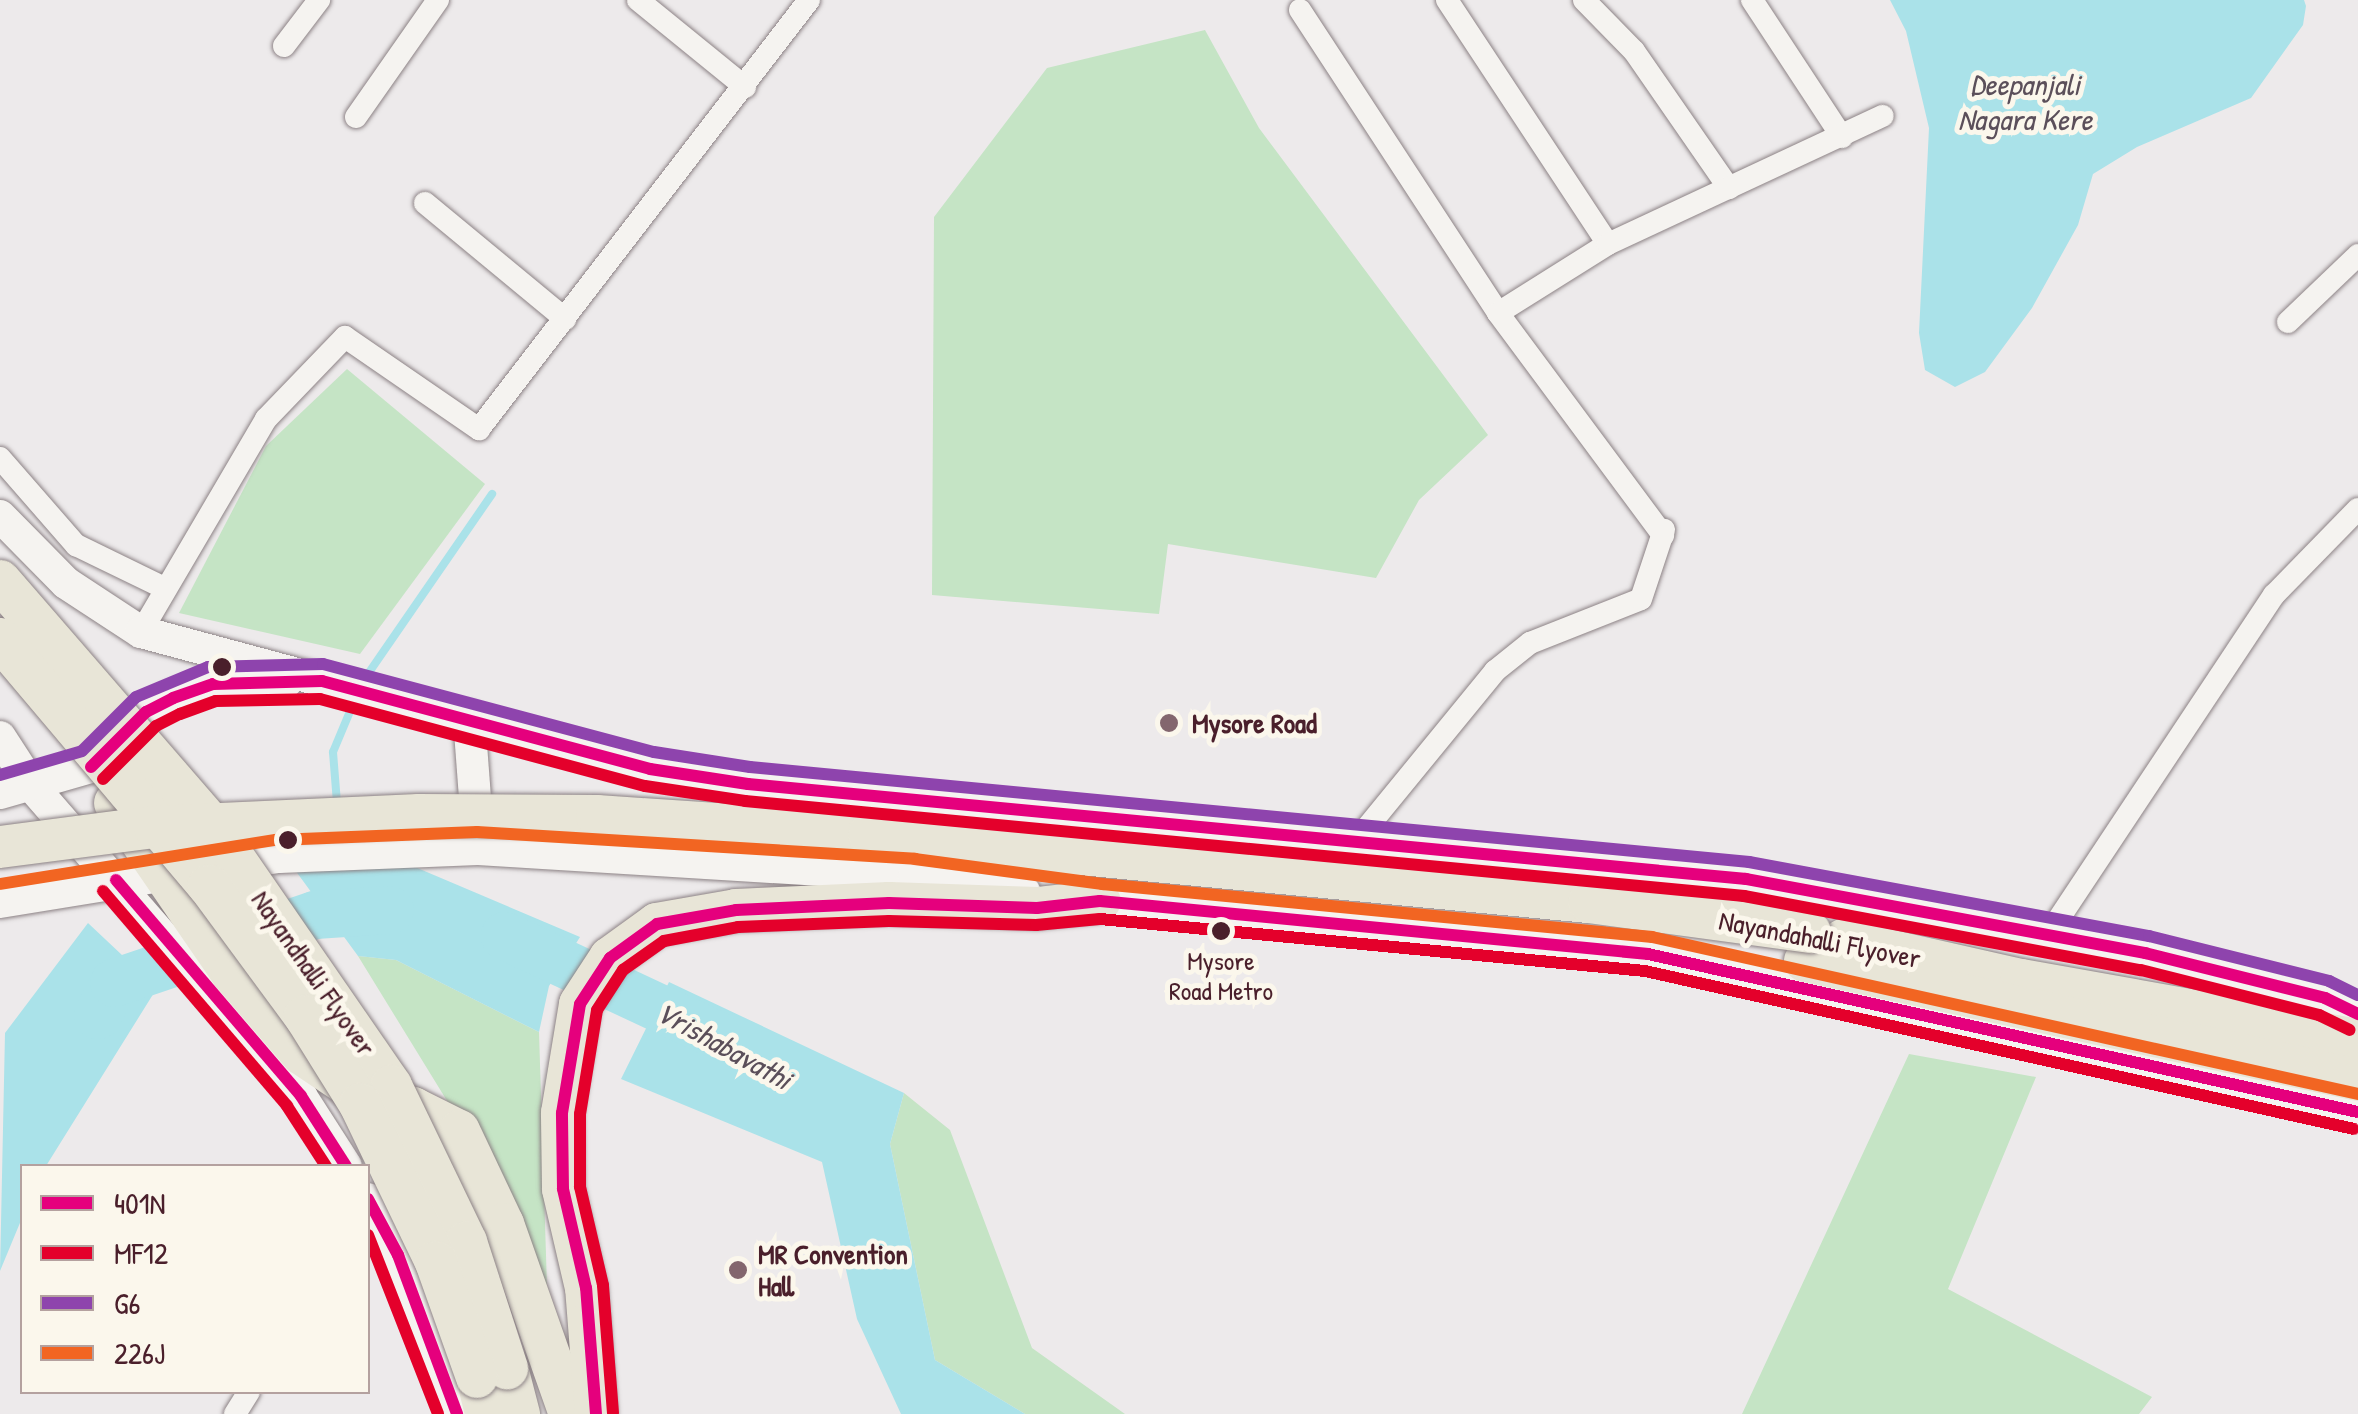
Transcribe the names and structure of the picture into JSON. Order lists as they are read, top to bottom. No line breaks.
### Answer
{"streets":{"highway":["Nayandahalli Flyover","Nayandhalli Flyover"]},"water":["Deepanjali Nagara Kere","Vrishabavathi"],"places":["Mysore Road","Mysore Road Metro","MR Convention Hall"],"lines":["transit line G6","transit line 401N","transit line MF12","transit line 226J"],"legend":["401N","MF12","G6","226J"]}
